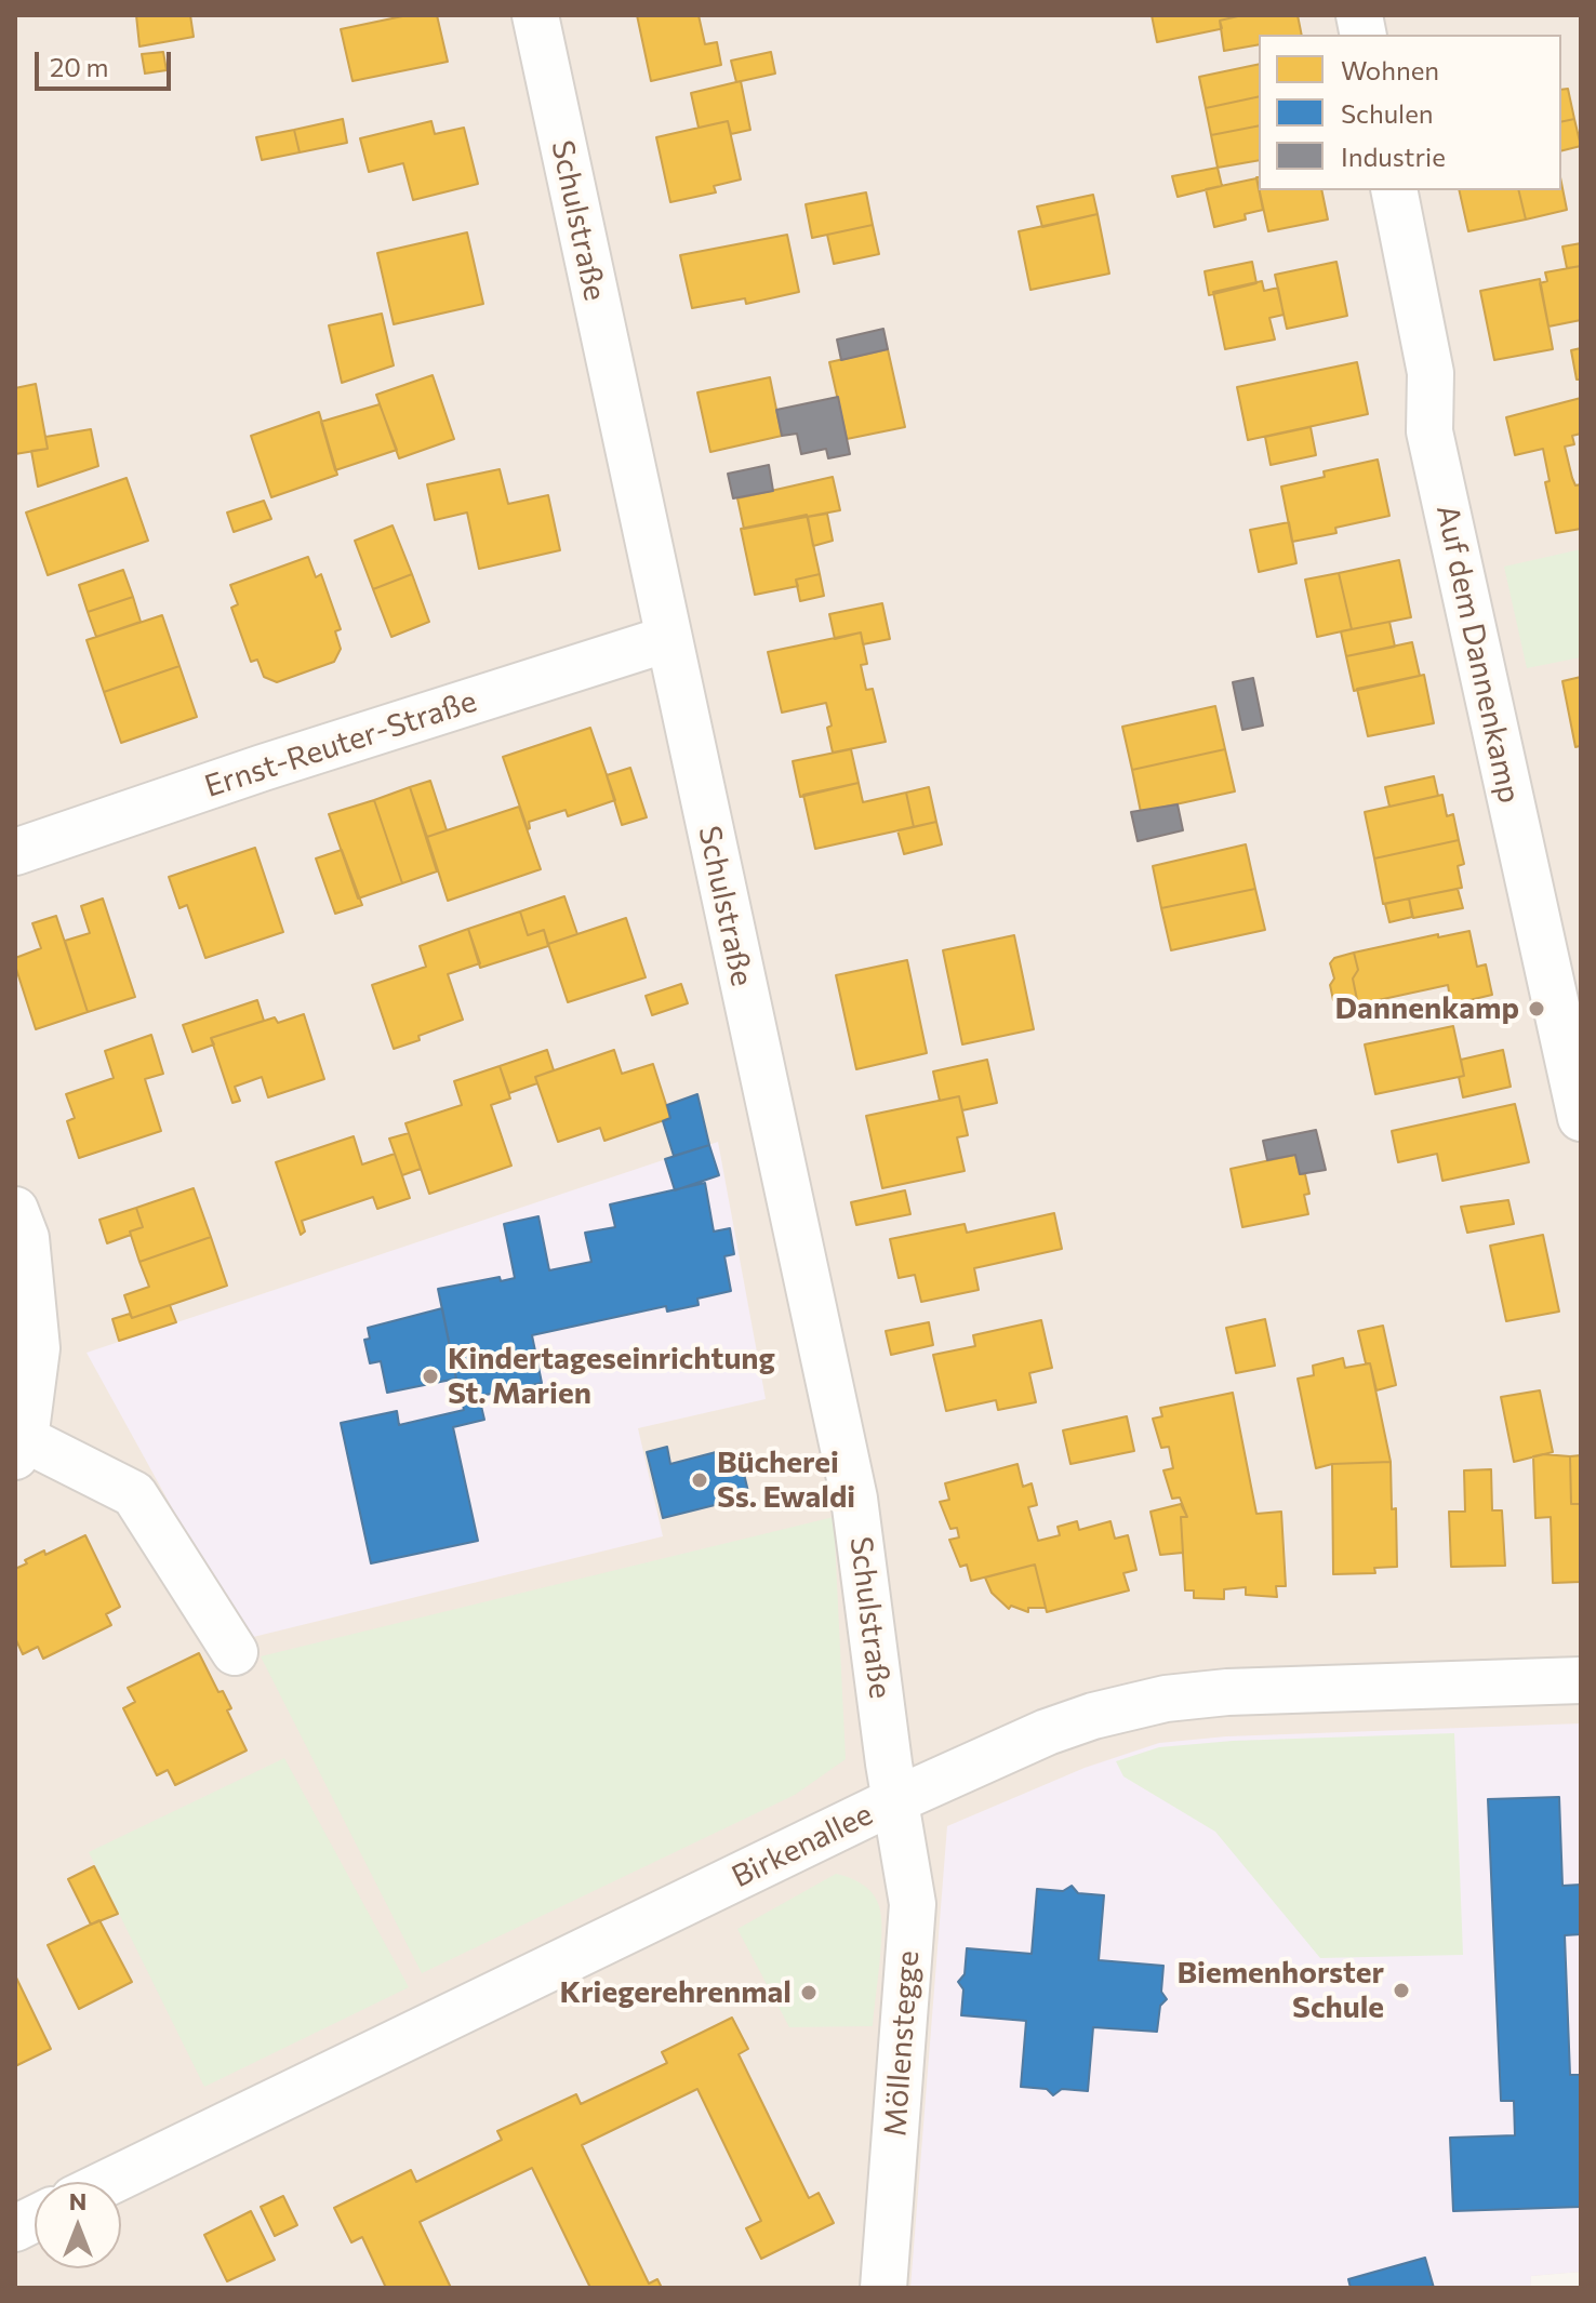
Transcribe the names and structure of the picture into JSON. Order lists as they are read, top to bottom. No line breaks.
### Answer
{"streets":{"street":["Schulstraße","Auf dem Dannenkamp","Ernst-Reuter-Straße","Birkenallee","Möllenstegge"]},"crossings":[["Schulstraße","Ernst-Reuter-Straße"],["Schulstraße","Birkenallee"],["Schulstraße","Möllenstegge"],["Birkenallee","Möllenstegge"]],"places":["Dannenkamp","Kindertageseinrichtung St. Marien","Bücherei Ss. Ewaldi","Biemenhorster Schule","Kriegerehrenmal"],"legend":["Wohnen","Schulen","Industrie"],"scale_bar":"20 m","north":"top"}
